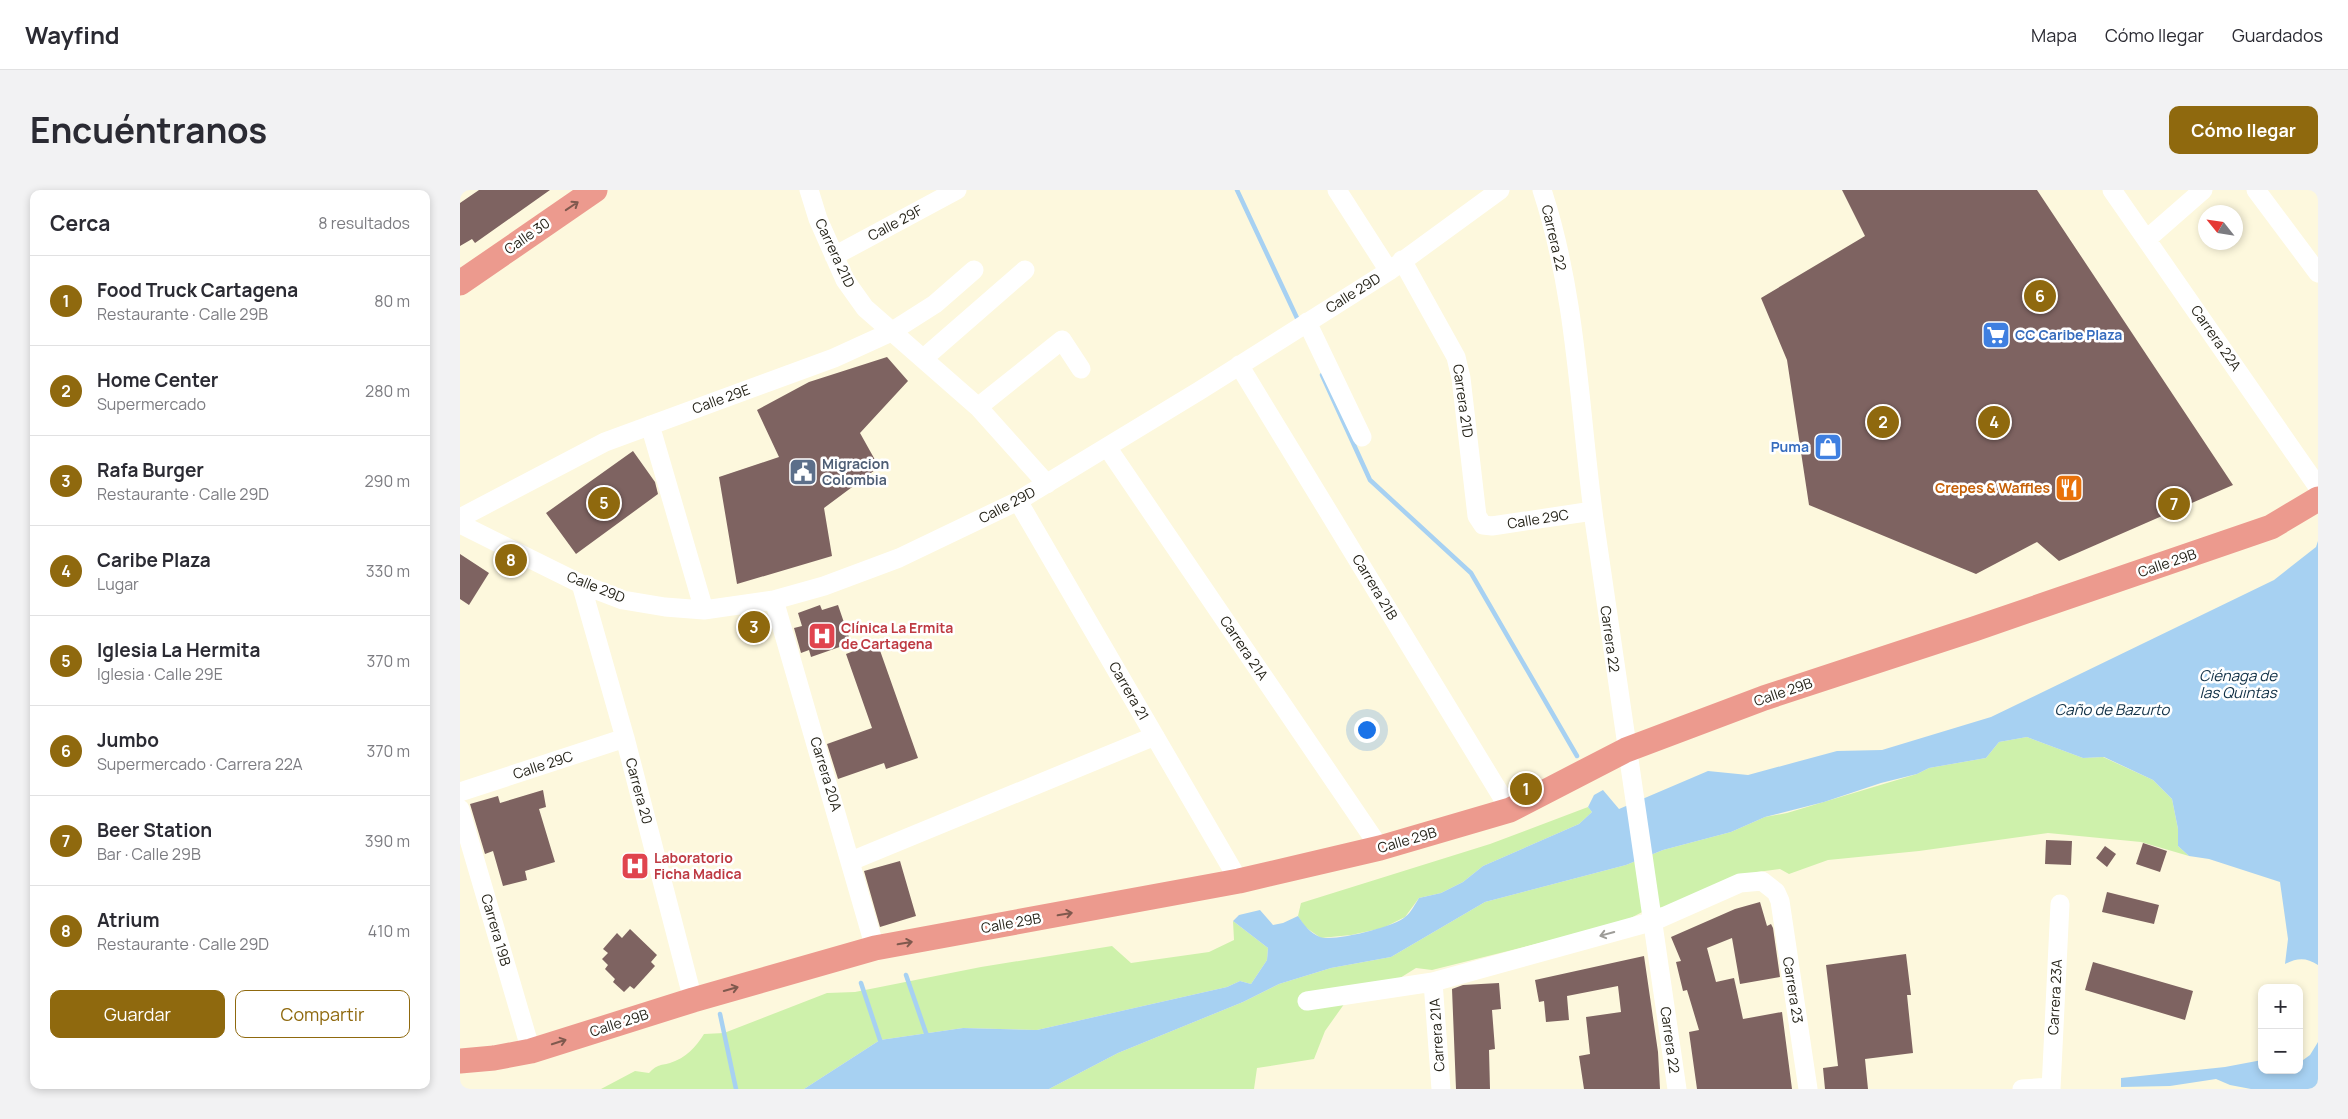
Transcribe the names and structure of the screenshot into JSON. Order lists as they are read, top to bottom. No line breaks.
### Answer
{"streets":{"main road":["Calle 30","Calle 29B"],"street":["Calle 29F","Carrera 22","Carrera 21D","Calle 29D","Carrera 22A","Calle 29E","Calle 29C","Carrera 21B","Carrera 21A","Carrera 21","Carrera 20A","Carrera 20","Carrera 19B","Carrera 23","Carrera 23A"]},"crossings":[["Calle 29F","Carrera 21D"],["Carrera 22","Calle 29C"],["Carrera 22","Calle 29B"],["Carrera 22","Carrera 23"],["Carrera 21D","Calle 29D"],["Carrera 21D","Calle 29E"],["Carrera 21D","Calle 29C"],["Calle 29D","Carrera 21B"],["Calle 29D","Carrera 21A"],["Calle 29D","Carrera 21"],["Calle 29D","Carrera 20A"],["Calle 29D","Carrera 20"],["Calle 29C","Carrera 20"],["Calle 29B","Carrera 21B"],["Calle 29B","Carrera 21A"],["Calle 29B","Carrera 21"],["Calle 29B","Carrera 20A"],["Calle 29B","Carrera 20"],["Calle 29B","Carrera 19B"]],"one_way":["Calle 30","Calle 29B"],"water":["Ciénaga de las Quintas","Caño de Bazurto"],"places":{"supermarket":["CC Caribe Plaza"],"shop":["Puma"],"public building":["Migracion Colombia"],"restaurant":["Crepes & Waffles"],"hospital":["Clínica La Ermita de Cartagena","Laboratorio Ficha Madica"]},"north":"top left","page":{"header":"Wayfind","nav":["Mapa","Cómo llegar","Guardados"],"title":"Encuéntranos","buttons":["Cómo llegar",["Guardar","Compartir"]],"heading":["Cerca","8 resultados"],"list":[{"mark":"1","name":"Food Truck Cartagena","note":"Restaurante · Calle 29B","value":"80 m"},{"mark":"2","name":"Home Center","note":"Supermercado","value":"280 m"},{"mark":"3","name":"Rafa Burger","note":"Restaurante · Calle 29D","value":"290 m"},{"mark":"4","name":"Caribe Plaza","note":"Lugar","value":"330 m"},{"mark":"5","name":"Iglesia La Hermita","note":"Iglesia · Calle 29E","value":"370 m"},{"mark":"6","name":"Jumbo","note":"Supermercado · Carrera 22A","value":"370 m"},{"mark":"7","name":"Beer Station","note":"Bar · Calle 29B","value":"390 m"},{"mark":"8","name":"Atrium","note":"Restaurante · Calle 29D","value":"410 m"}],"pins":["6","2","4","5","7","8","3","1"],"map_buttons":["+","−"]}}
